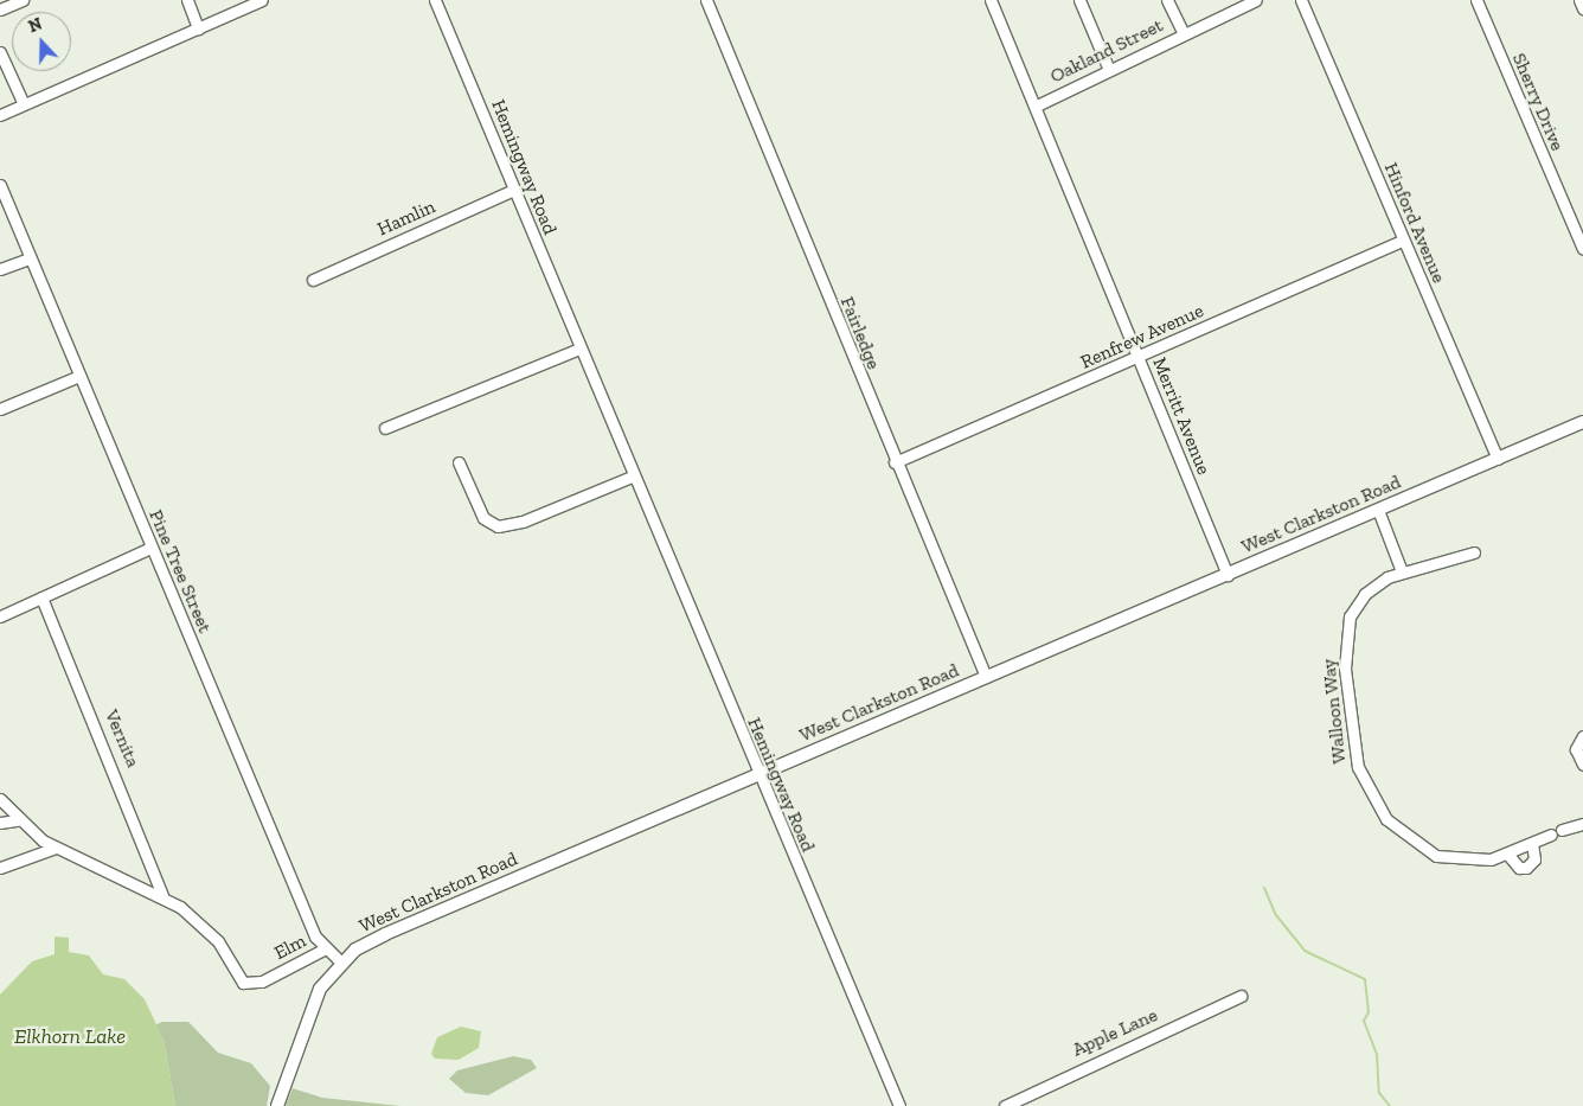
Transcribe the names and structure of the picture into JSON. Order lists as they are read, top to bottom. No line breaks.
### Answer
{"streets":{"main road":["West Clarkston Road"],"street":["Oakland Street","Sherry Drive","Hemingway Road","Hamlin","Hinford Avenue","Fairledge","Renfrew Avenue","Merritt Avenue","Pine Tree Street","Walloon Way","Vernita","Elm","Apple Lane"]},"crossings":[["Oakland Street","Merritt Avenue"],["Hemingway Road","Hamlin"],["Hemingway Road","West Clarkston Road"],["Hinford Avenue","Renfrew Avenue"],["Hinford Avenue","West Clarkston Road"],["Fairledge","Renfrew Avenue"],["Fairledge","West Clarkston Road"],["Renfrew Avenue","Merritt Avenue"],["Merritt Avenue","West Clarkston Road"],["Pine Tree Street","Elm"],["Vernita","Elm"]],"water":["Elkhorn Lake"],"north":"top"}
